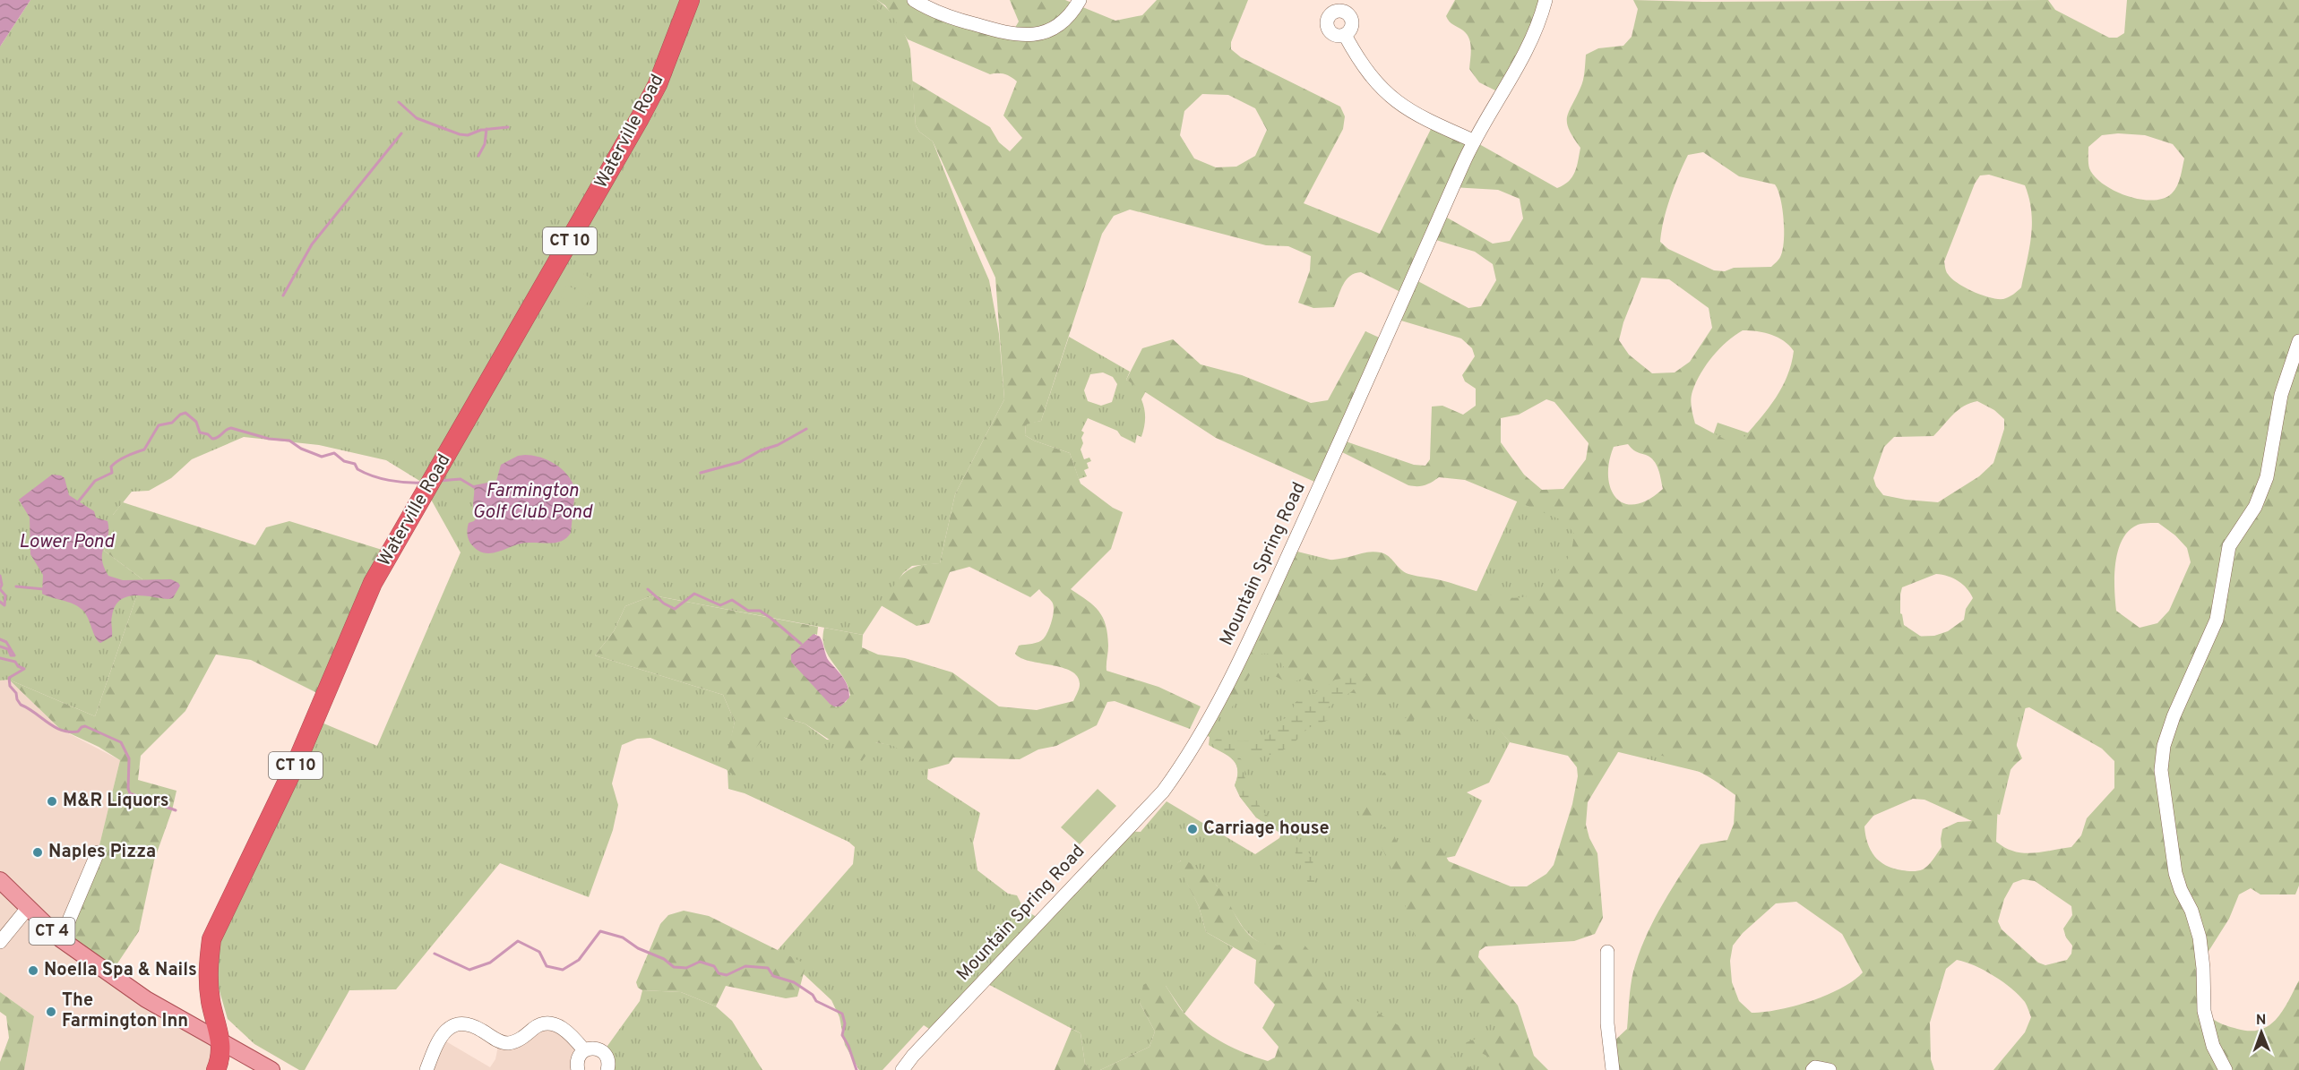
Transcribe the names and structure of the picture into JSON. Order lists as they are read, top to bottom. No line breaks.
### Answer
{"streets":{"highway":["Waterville Road","CT 10"],"main road":["CT 4"],"street":["Mountain Spring Road"]},"crossings":[["Waterville Road","CT 10"],["Waterville Road","CT 4"],["CT 10","CT 4"]],"water":["Farmington Golf Club Pond","Lower Pond"],"places":["M&R Liquors","Carriage house","Naples Pizza","Noella Spa & Nails","The Farmington Inn"],"north":"top"}
